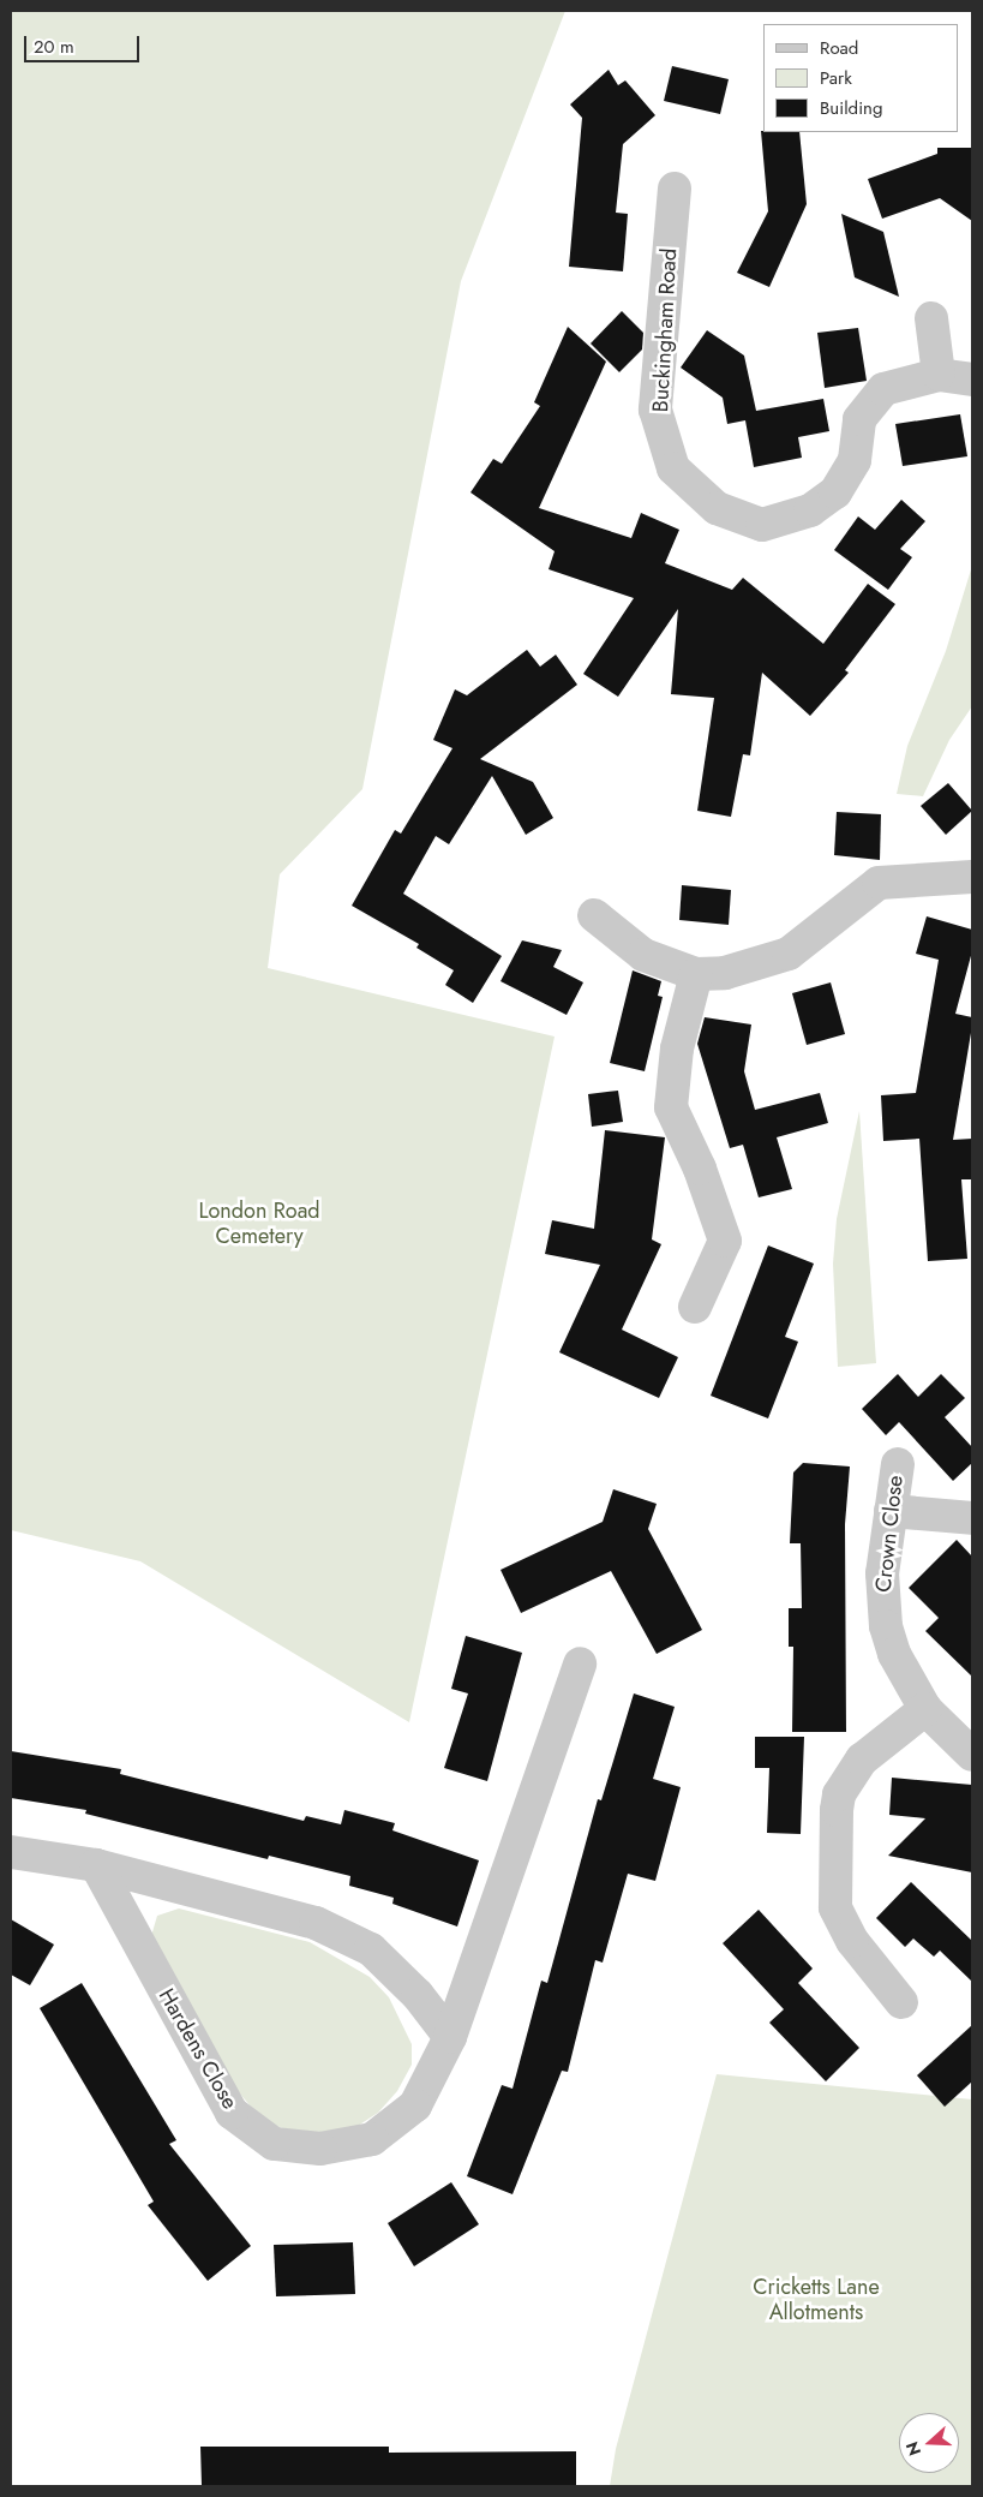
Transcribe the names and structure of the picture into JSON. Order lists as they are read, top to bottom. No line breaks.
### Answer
{"streets":{"street":["Buckingham Road","Crown Close","Hardens Close"]},"parks":["London Road Cemetery","Cricketts Lane Allotments"],"legend":["Road","Park","Building"],"scale_bar":"20 m","north":"left"}
